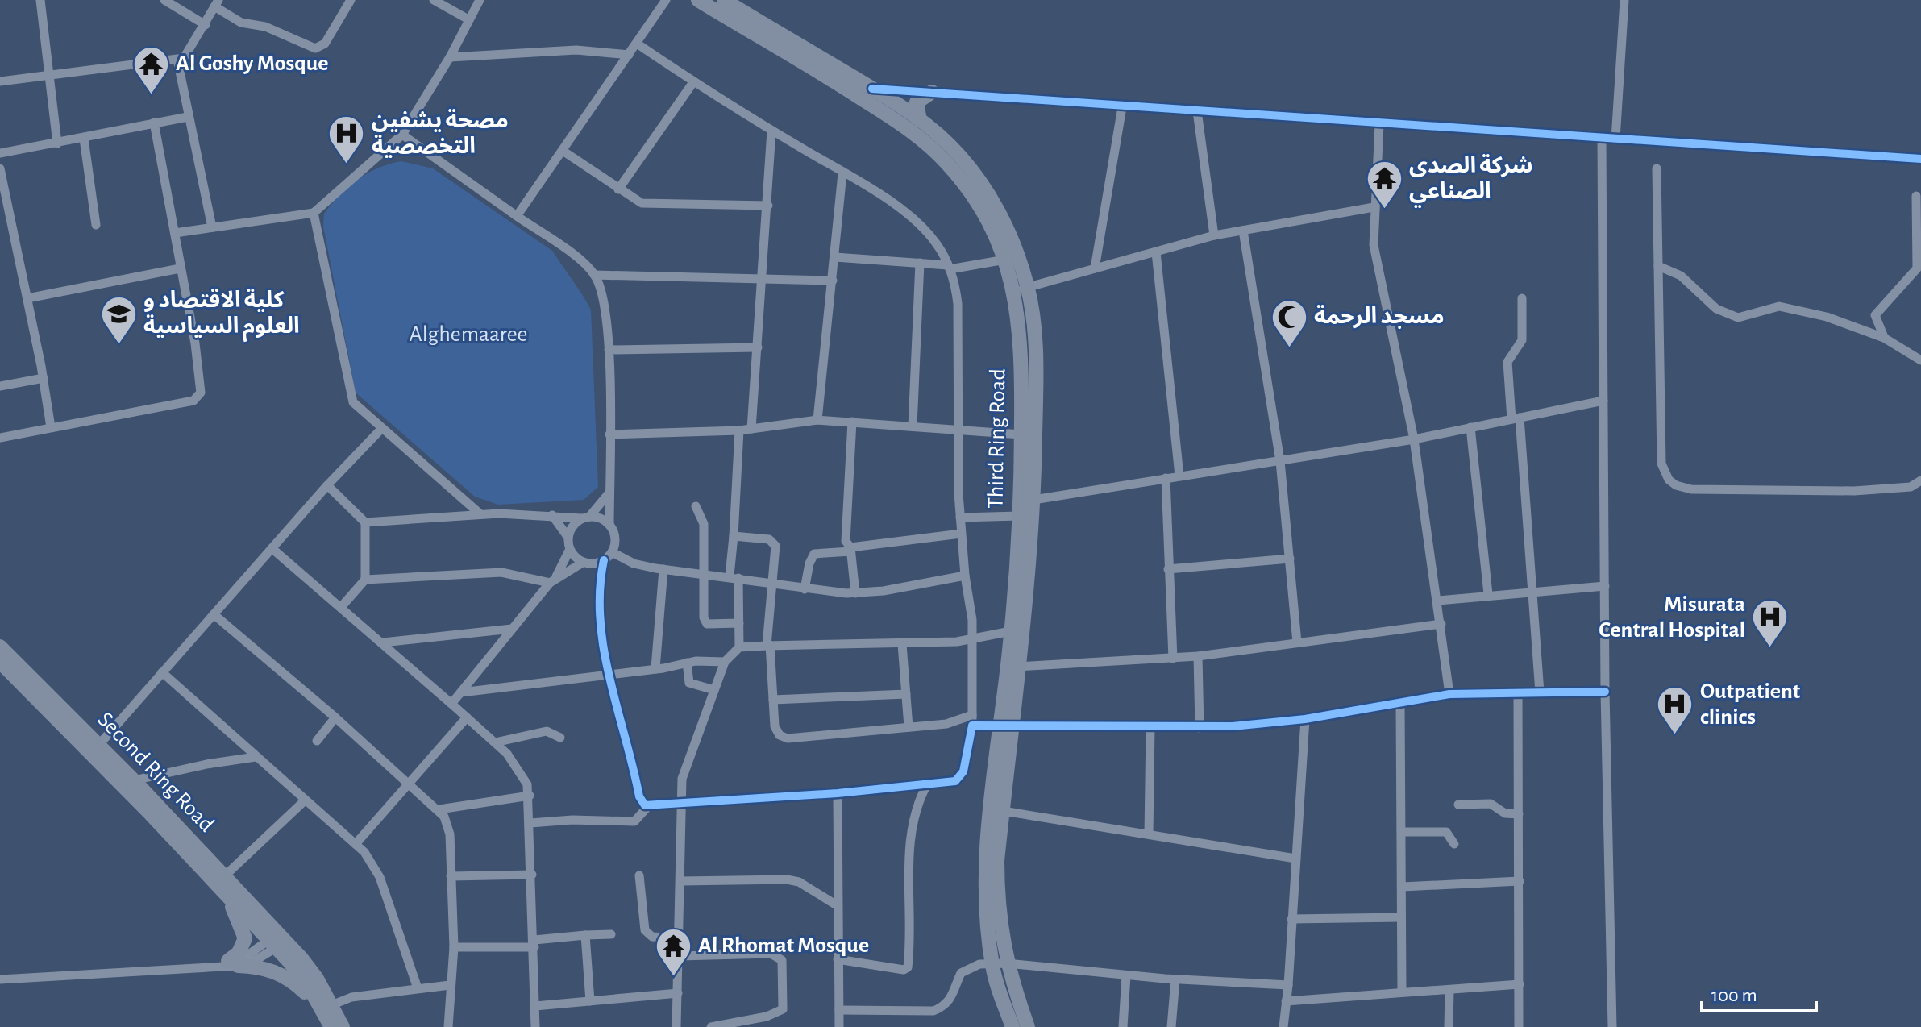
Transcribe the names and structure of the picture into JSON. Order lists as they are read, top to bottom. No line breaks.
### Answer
{"streets":{"main road":["Third Ring Road","Second Ring Road"]},"parks":["Alghemaaree"],"places":{"temple":["Al Goshy Mosque","شركة الصدى الصناعي","Al Rhomat Mosque"],"hospital":["مصحة يشفين التخصصية","Misurata Central Hospital","Outpatient clinics"],"school or university":["كلية الاقتصاد و العلوم السياسية"],"mosque":["مسجد الرحمة"]},"scale_bar":"100 m"}
